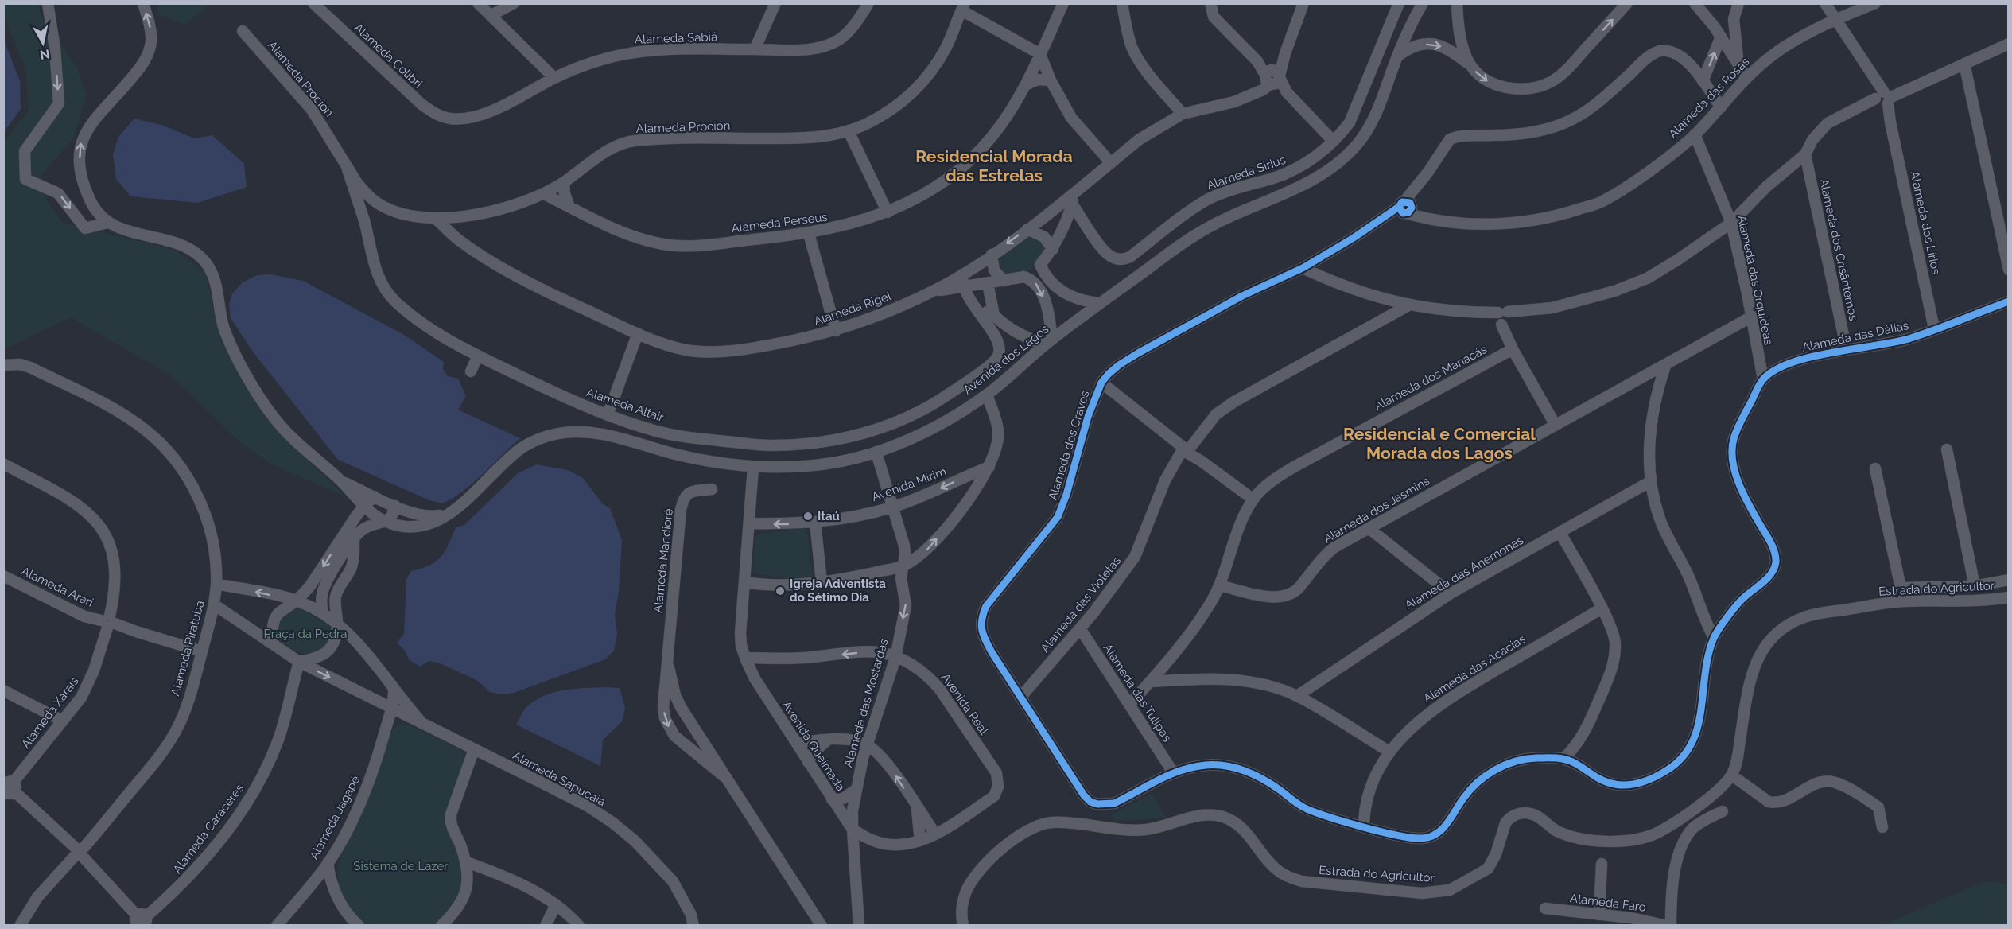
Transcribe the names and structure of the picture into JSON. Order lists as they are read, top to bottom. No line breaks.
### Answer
{"streets":{"street":["Alameda Sabiá","Alameda Colibri","Alameda Procion","Alameda das Rosas","Alameda Sirius","Alameda Perseus","Alameda dos Lírios","Alameda dos Crisântemos","Alameda das Orquídeas","Alameda Rigel","Alameda das Dálias","Avenida dos Lagos","Alameda dos Manacás","Alameda Altair","Alameda dos Cravos","Avenida Mirim","Alameda dos Jasmins","Alameda Mandioré","Alameda das Anemonas","Alameda Arari","Estrada do Agricultor","Alameda das Violetas","Alameda Piratuba","Alameda das Acácias","Alameda das Tulipas","Alameda das Mostardas","Avenida Real","Alameda Xarais","Avenida Queimada","Alameda Sapucaia","Alameda Jagapé","Alameda Caraceres","Alameda Faro"]},"crossings":[["Alameda Sabiá","Alameda Colibri"],["Alameda Procion","Alameda Perseus"],["Alameda Procion","Alameda Rigel"],["Alameda Procion","Alameda Altair"],["Alameda das Rosas","Alameda dos Lírios"],["Alameda das Rosas","Alameda das Orquídeas"],["Alameda das Rosas","Alameda dos Cravos"],["Alameda dos Lírios","Alameda das Dálias"],["Alameda dos Crisântemos","Alameda das Dálias"],["Alameda das Orquídeas","Alameda das Dálias"],["Alameda das Orquídeas","Alameda dos Jasmins"],["Avenida dos Lagos","Alameda das Mostardas"],["Avenida dos Lagos","Avenida Queimada"],["Alameda dos Manacás","Alameda dos Jasmins"],["Alameda dos Manacás","Alameda das Tulipas"],["Alameda dos Cravos","Alameda das Violetas"],["Alameda dos Cravos","Alameda das Tulipas"],["Avenida Mirim","Alameda das Mostardas"],["Avenida Mirim","Avenida Queimada"],["Alameda Arari","Alameda Piratuba"],["Alameda Arari","Alameda Xarais"],["Alameda das Violetas","Alameda das Tulipas"],["Alameda das Mostardas","Avenida Real"],["Alameda das Mostardas","Avenida Queimada"],["Avenida Real","Avenida Queimada"],["Alameda Sapucaia","Alameda Jagapé"],["Alameda Sapucaia","Alameda Caraceres"]],"districts":["Residencial Morada das Estrelas","Residencial e Comercial Morada dos Lagos"],"parks":["Praça da Pedra","Sistema de Lazer"],"places":["Itaú","Igreja Adventista do Sétimo Dia"],"north":"bottom"}
